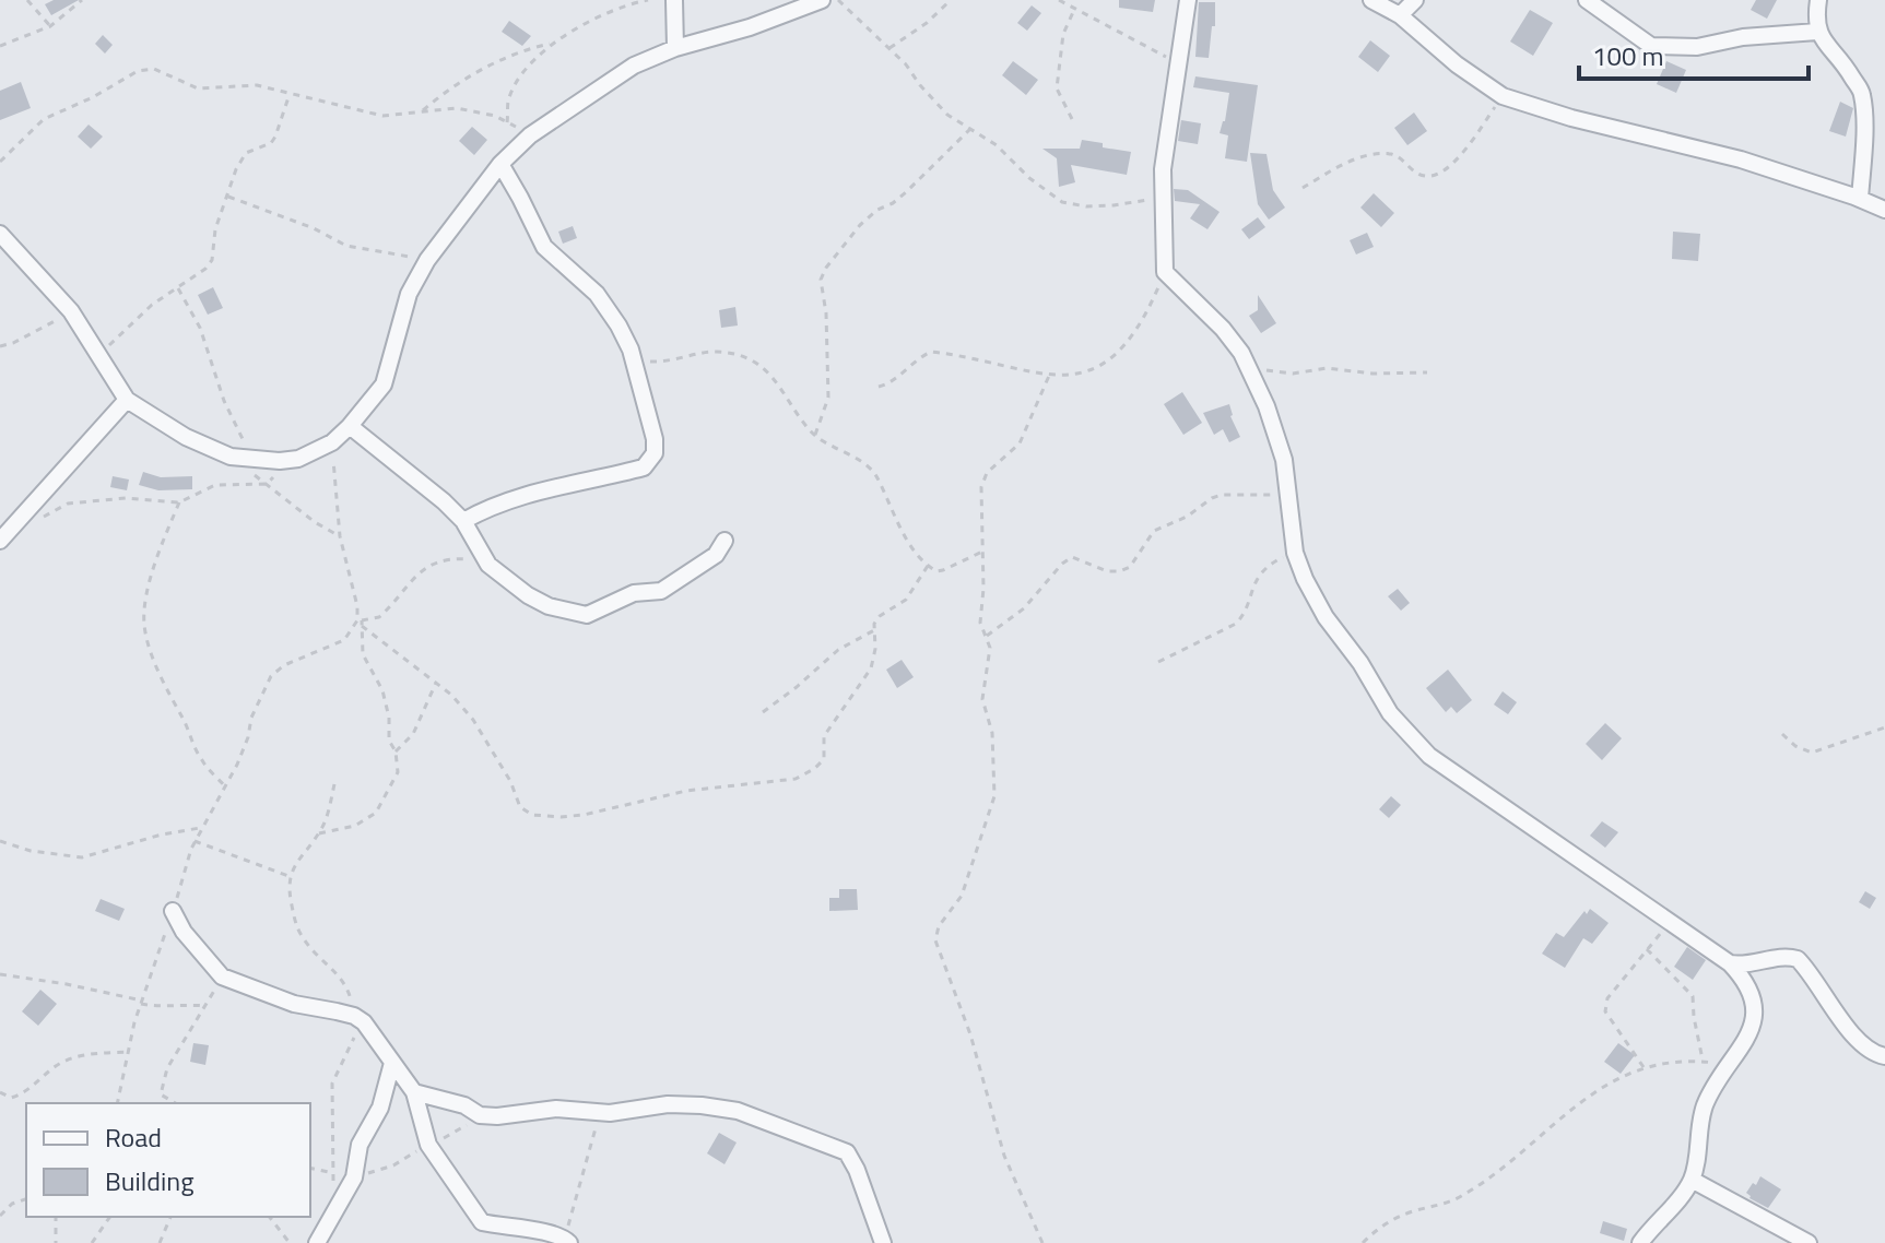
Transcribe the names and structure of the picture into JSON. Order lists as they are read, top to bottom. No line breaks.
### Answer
{"legend":["Road","Building"],"scale_bar":"100 m"}
